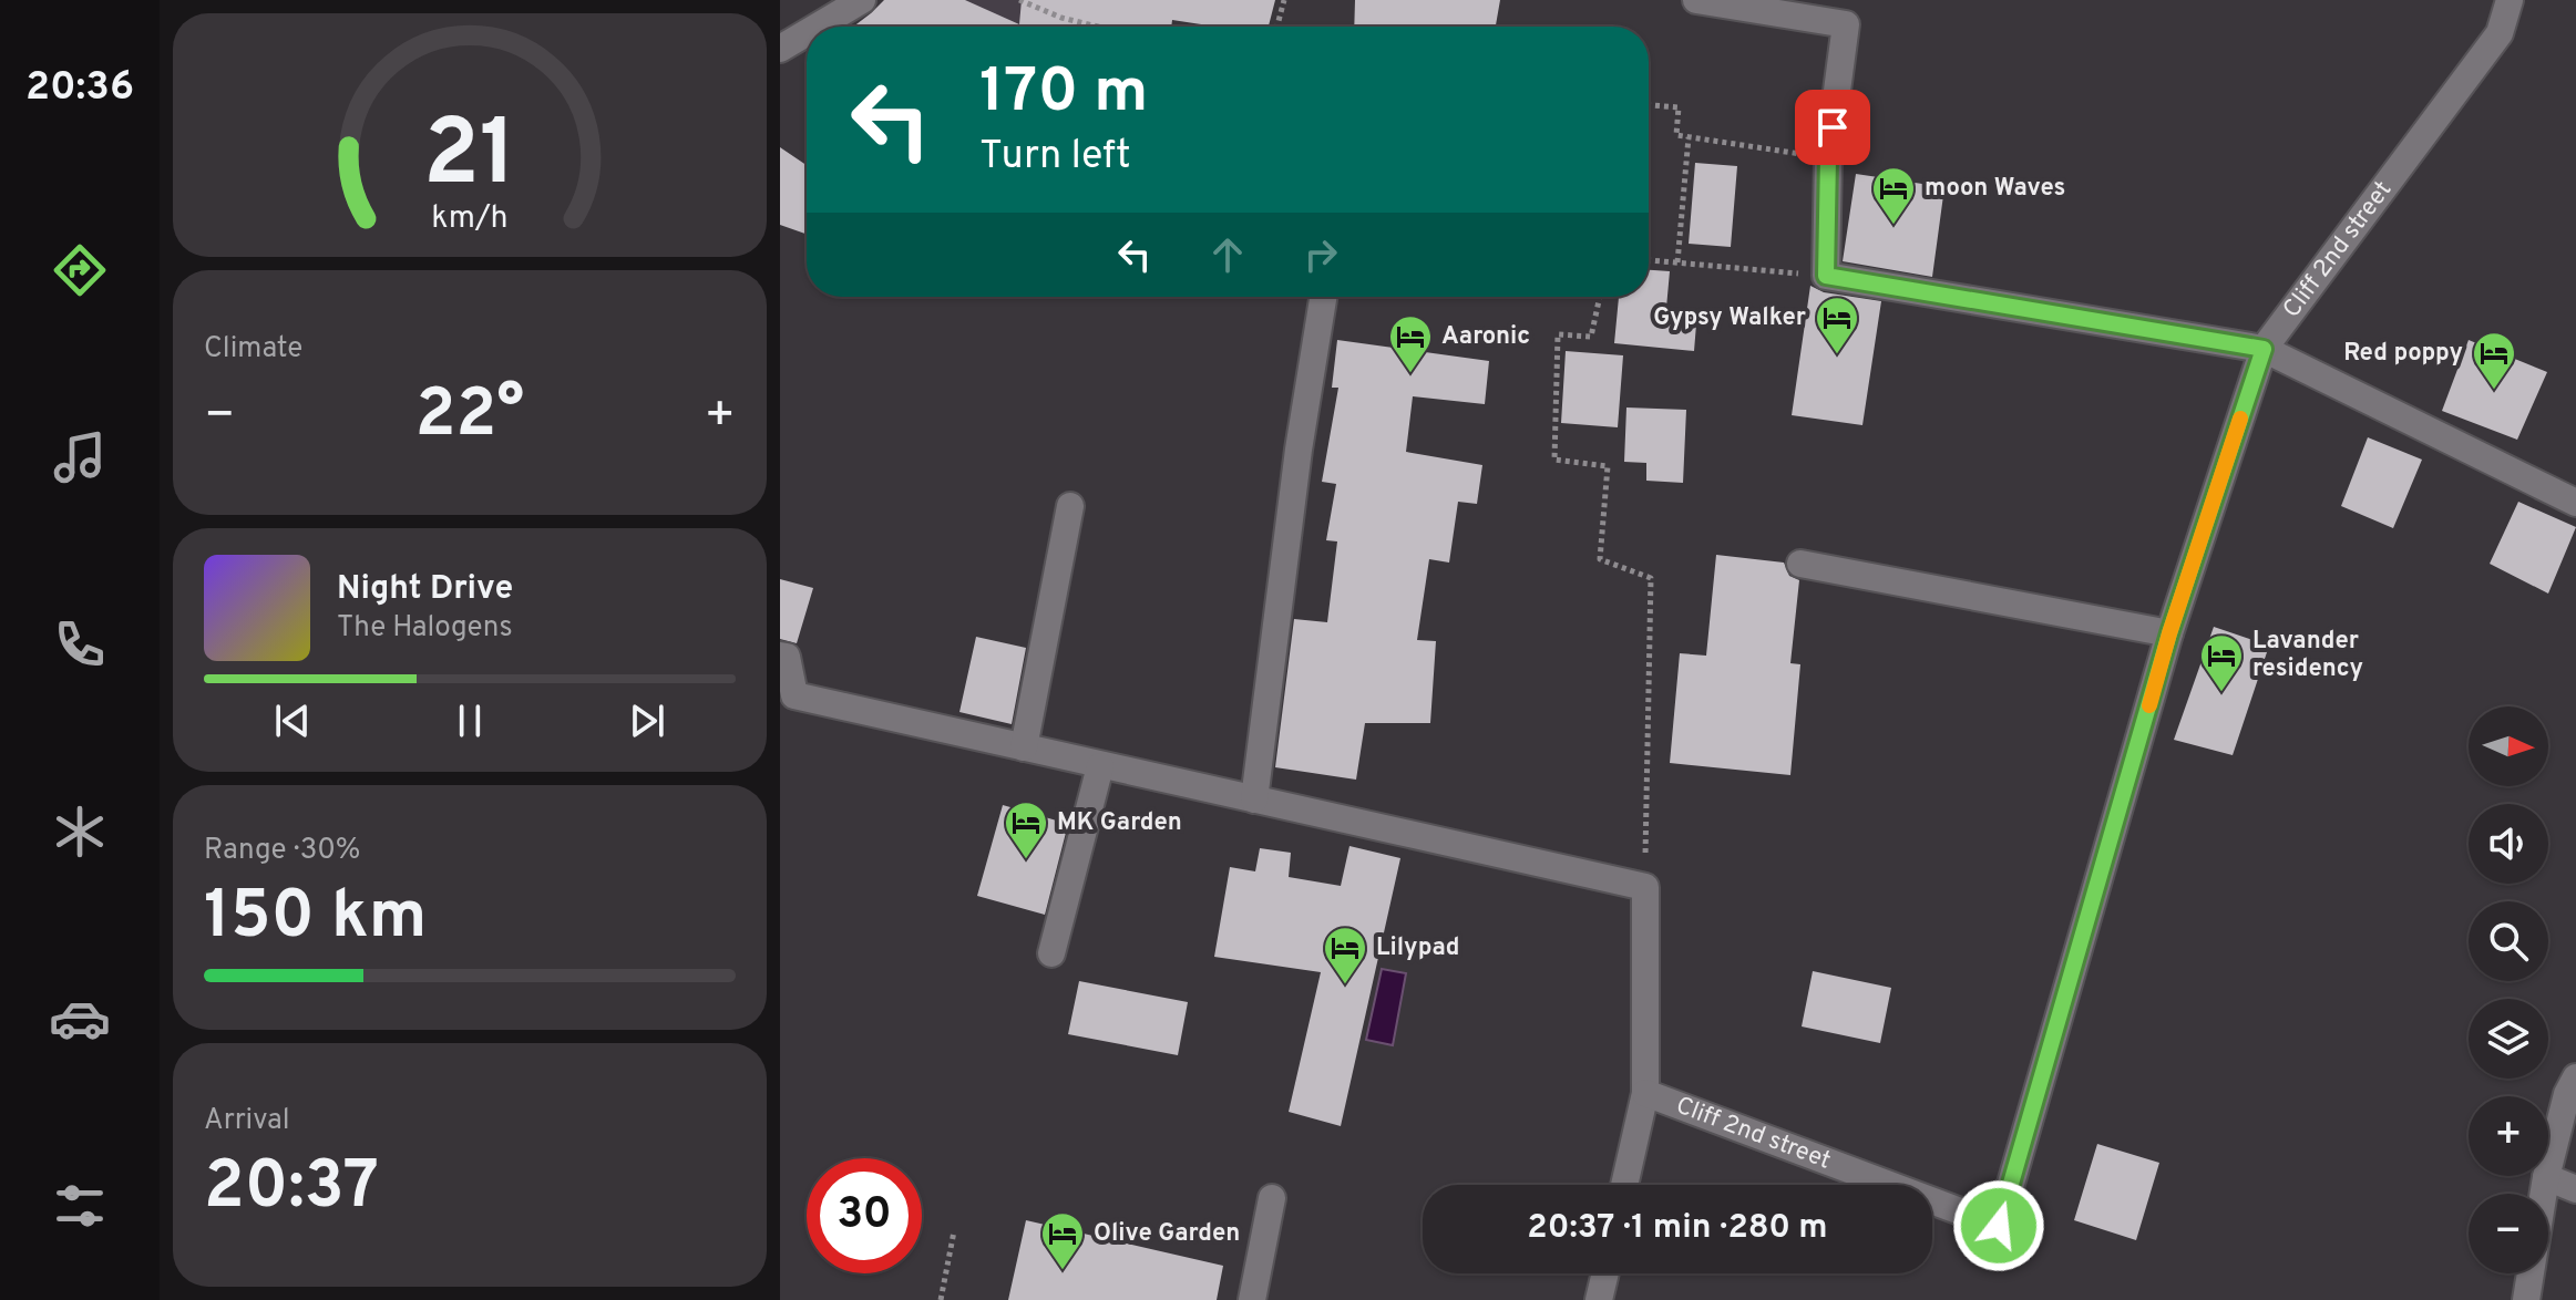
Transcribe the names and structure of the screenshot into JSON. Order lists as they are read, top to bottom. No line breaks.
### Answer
{"streets":{"street":["Cliff 2nd street"]},"places":{"hotel":["moon Waves","Gypsy Walker","Aaronic","Red poppy","Lavander residency","MK Garden","Lilypad","Olive Garden"]},"north":"right","page":{"tabs":"20:36","turn":["170 m","Turn left"],"tile":["Climate",["Range · 30%","150 km"],["Arrival","20:37"]],"heat":["−","22°","+"],"song":["Night Drive","The Halogens"],"map_buttons":["+","−"],"limit":"30","trip":"20:37 · 1 min · 280 m","gauge":["21","km/h"]}}
